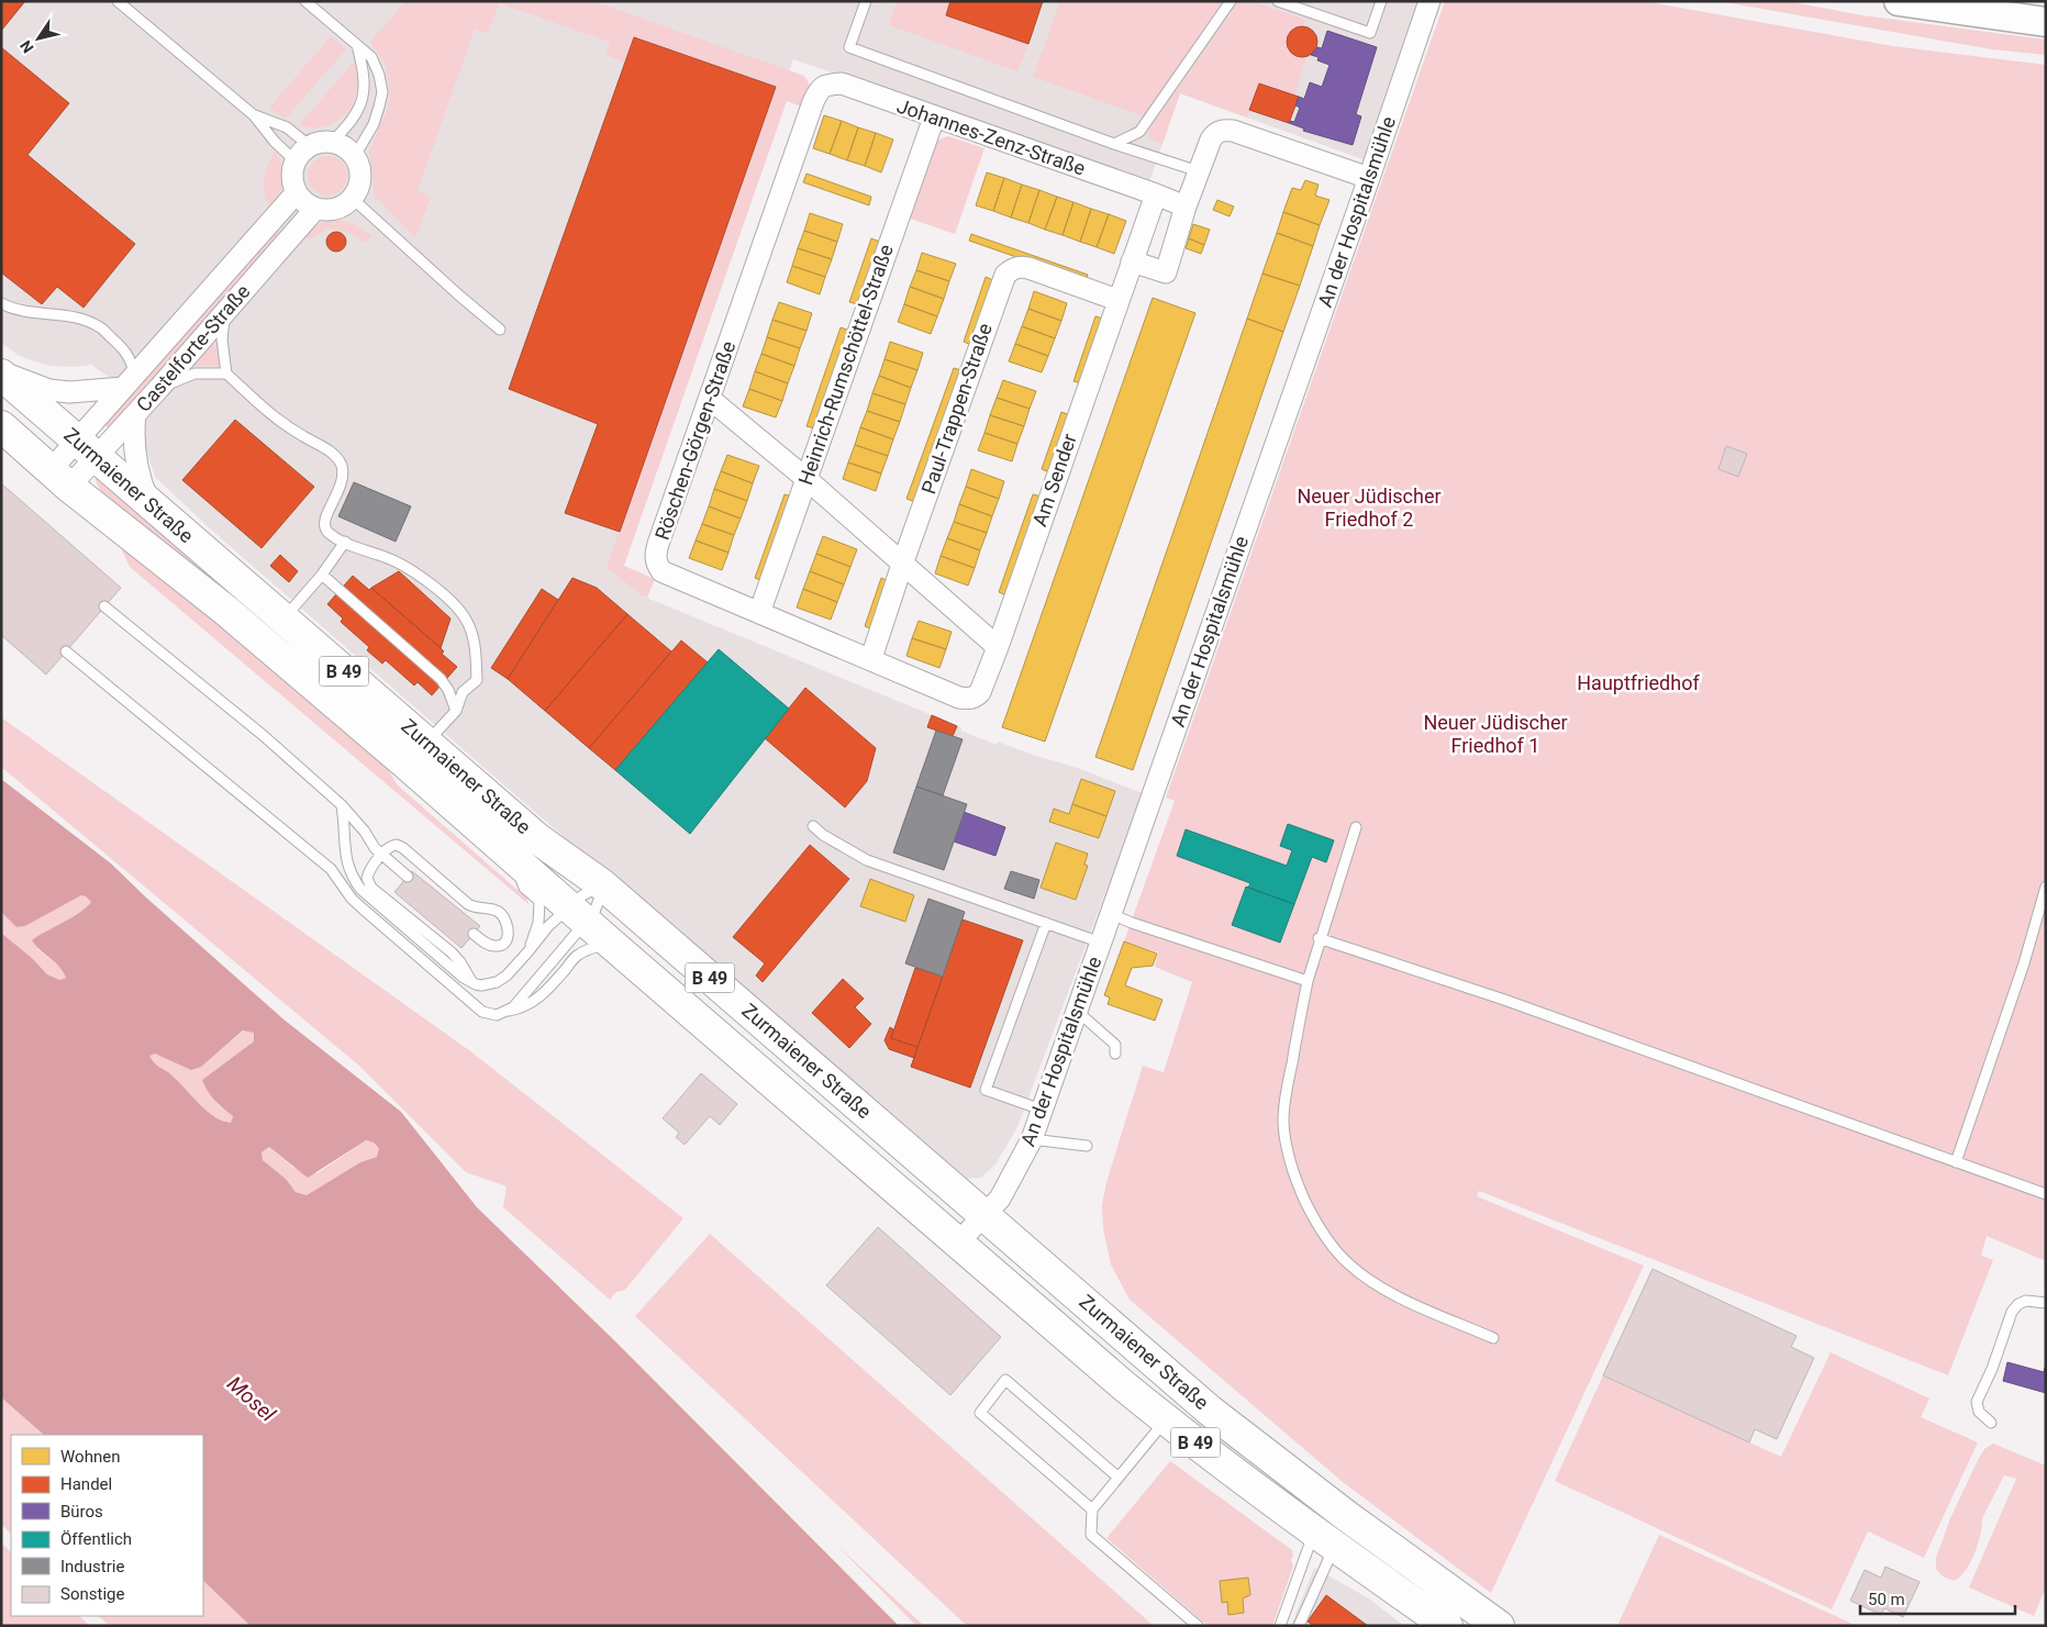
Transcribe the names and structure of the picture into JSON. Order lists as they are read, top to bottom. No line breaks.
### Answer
{"streets":{"main road":["Zurmaiener Straße","B 49"],"street":["Johannes-Zenz-Straße","An der Hospitalsmühle","Castelforte-Straße","Heinrich-Rumschöttel-Straße","Paul-Trappen-Straße","Röschen-Görgen-Straße","Am Sender"]},"crossings":[["Johannes-Zenz-Straße","Heinrich-Rumschöttel-Straße"],["Johannes-Zenz-Straße","Röschen-Görgen-Straße"],["Johannes-Zenz-Straße","Am Sender"],["An der Hospitalsmühle","Zurmaiener Straße"],["Castelforte-Straße","Zurmaiener Straße"],["Heinrich-Rumschöttel-Straße","Röschen-Görgen-Straße"],["Paul-Trappen-Straße","Röschen-Görgen-Straße"],["Paul-Trappen-Straße","Am Sender"],["Röschen-Görgen-Straße","Am Sender"]],"water":["Mosel"],"parks":["Neuer Jüdischer Friedhof 2","Hauptfriedhof","Neuer Jüdischer Friedhof 1"],"legend":["Wohnen","Handel","Büros","Öffentlich","Industrie","Sonstige"],"scale_bar":"50 m","north":"bottom left"}
